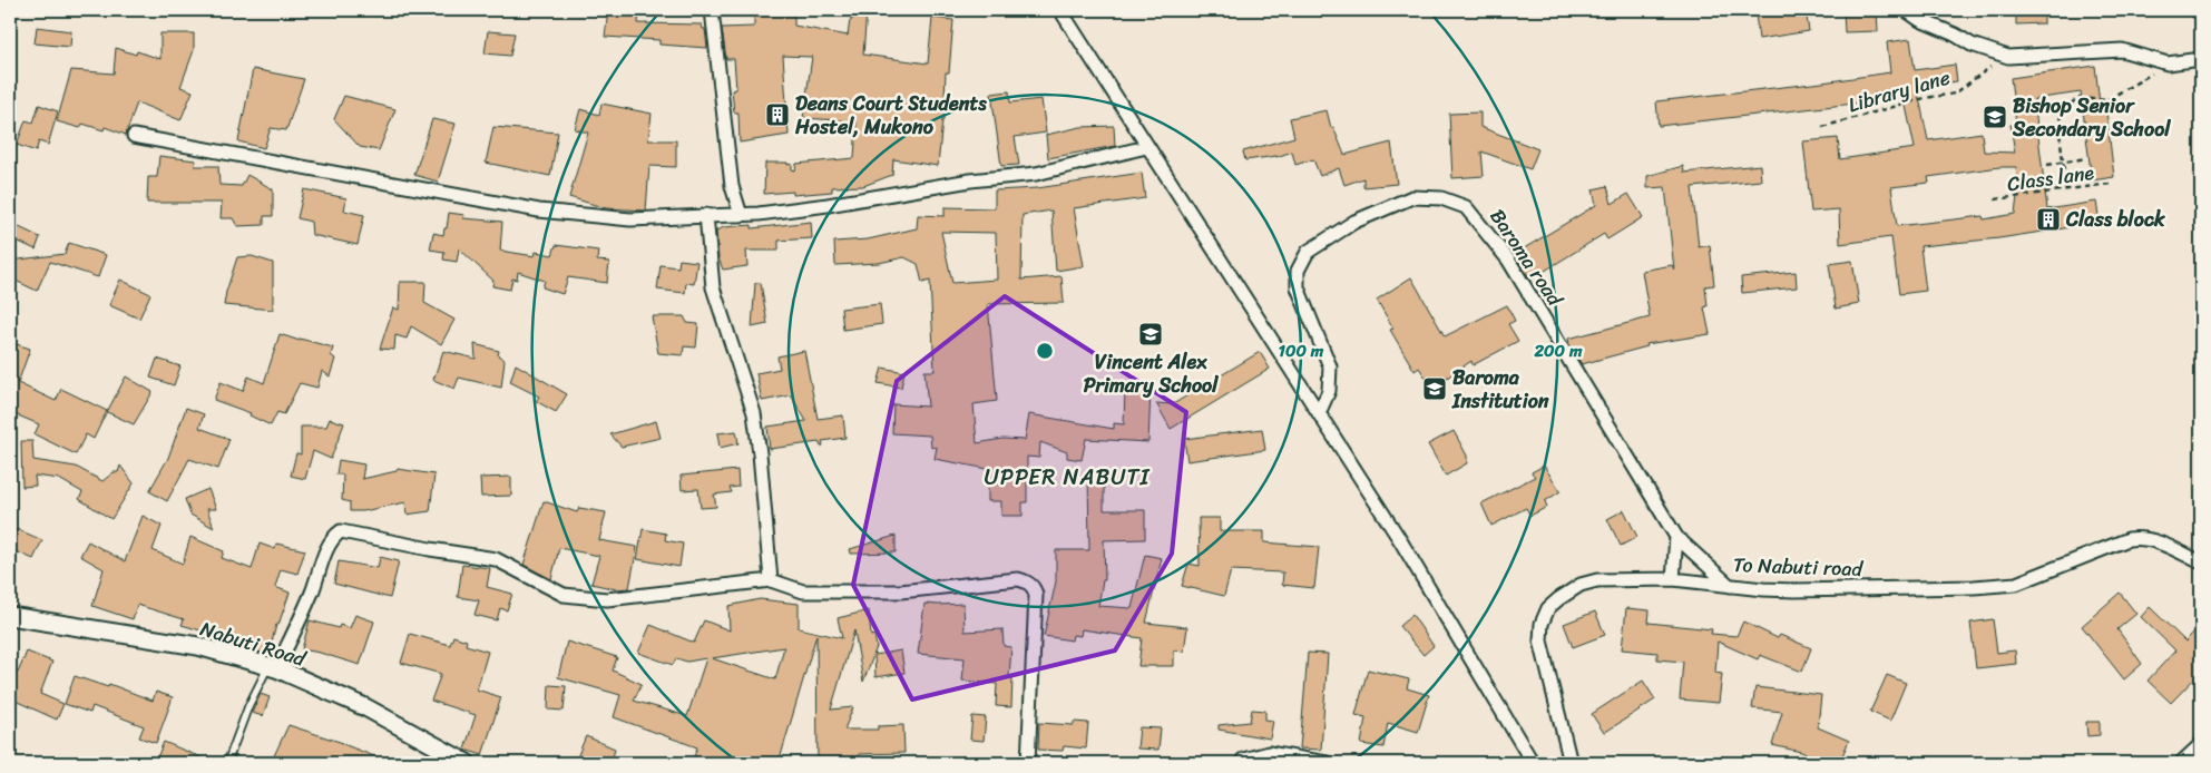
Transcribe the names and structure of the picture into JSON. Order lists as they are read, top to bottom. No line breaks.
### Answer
{"streets":{"street":["Baroma road","To Nabuti road","Nabuti Road"],"path":["Library lane","Class lane"]},"crossings":[["Baroma road","To Nabuti road"]],"districts":["UPPER NABUTI"],"places":{"building":["Deans Court Students Hostel, Mukono","Class block"],"school or university":["Bishop Senior Secondary School","Vincent Alex Primary School","Baroma Institution"]},"rings":["100 m","200 m"]}
